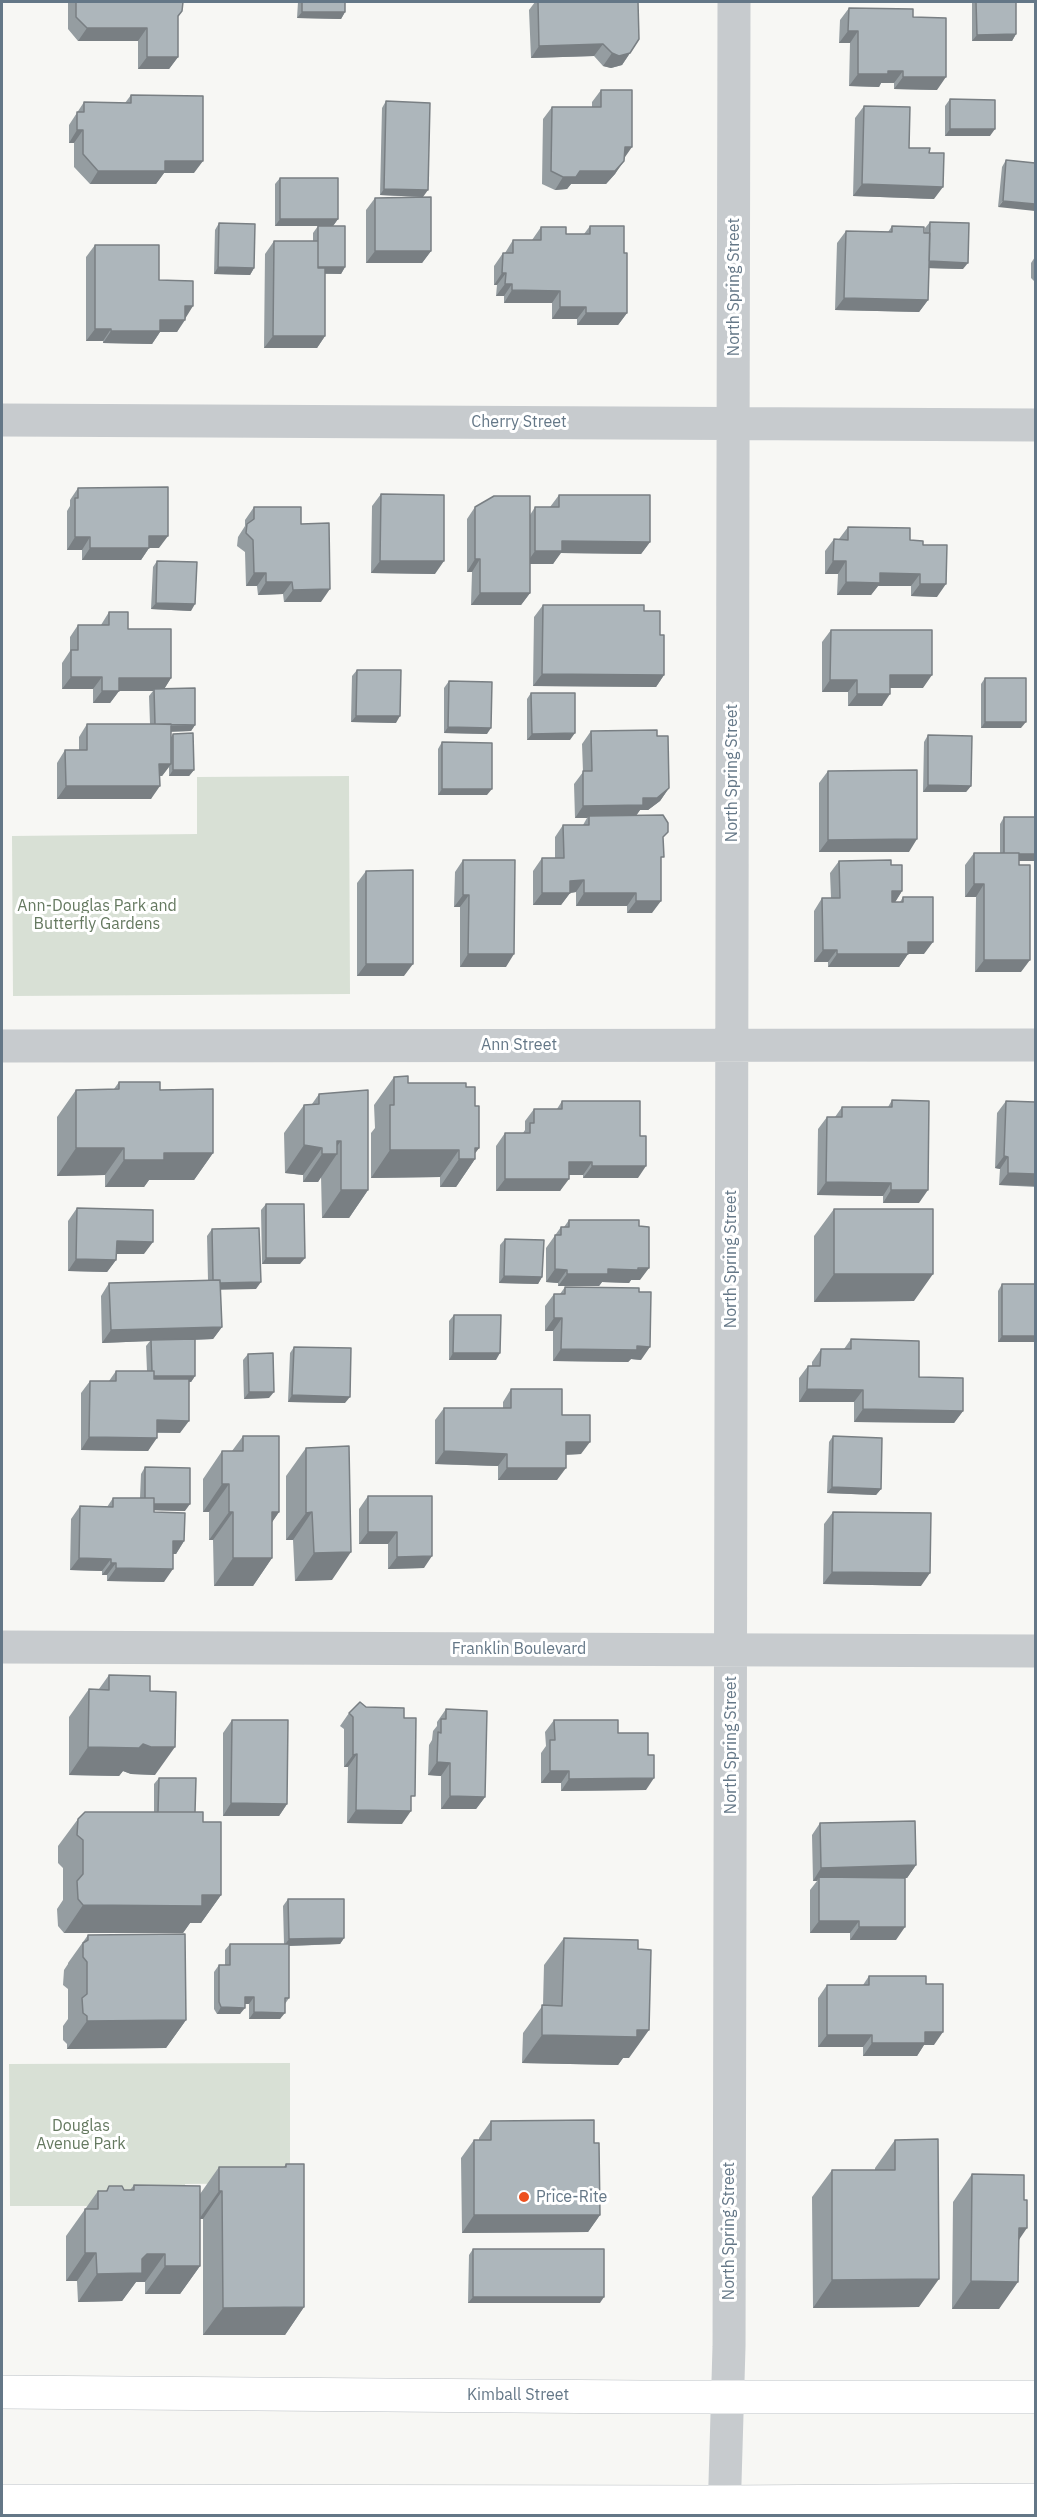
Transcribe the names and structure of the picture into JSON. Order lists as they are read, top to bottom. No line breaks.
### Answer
{"streets":{"main road":["Kimball Street"],"street":["North Spring Street","Cherry Street","Ann Street","Franklin Boulevard"]},"crossings":[["North Spring Street","Cherry Street"],["North Spring Street","Ann Street"],["North Spring Street","Franklin Boulevard"],["North Spring Street","Kimball Street"]],"parks":["Ann-Douglas Park and Butterfly Gardens","Douglas Avenue Park"],"places":["Price-Rite"]}
